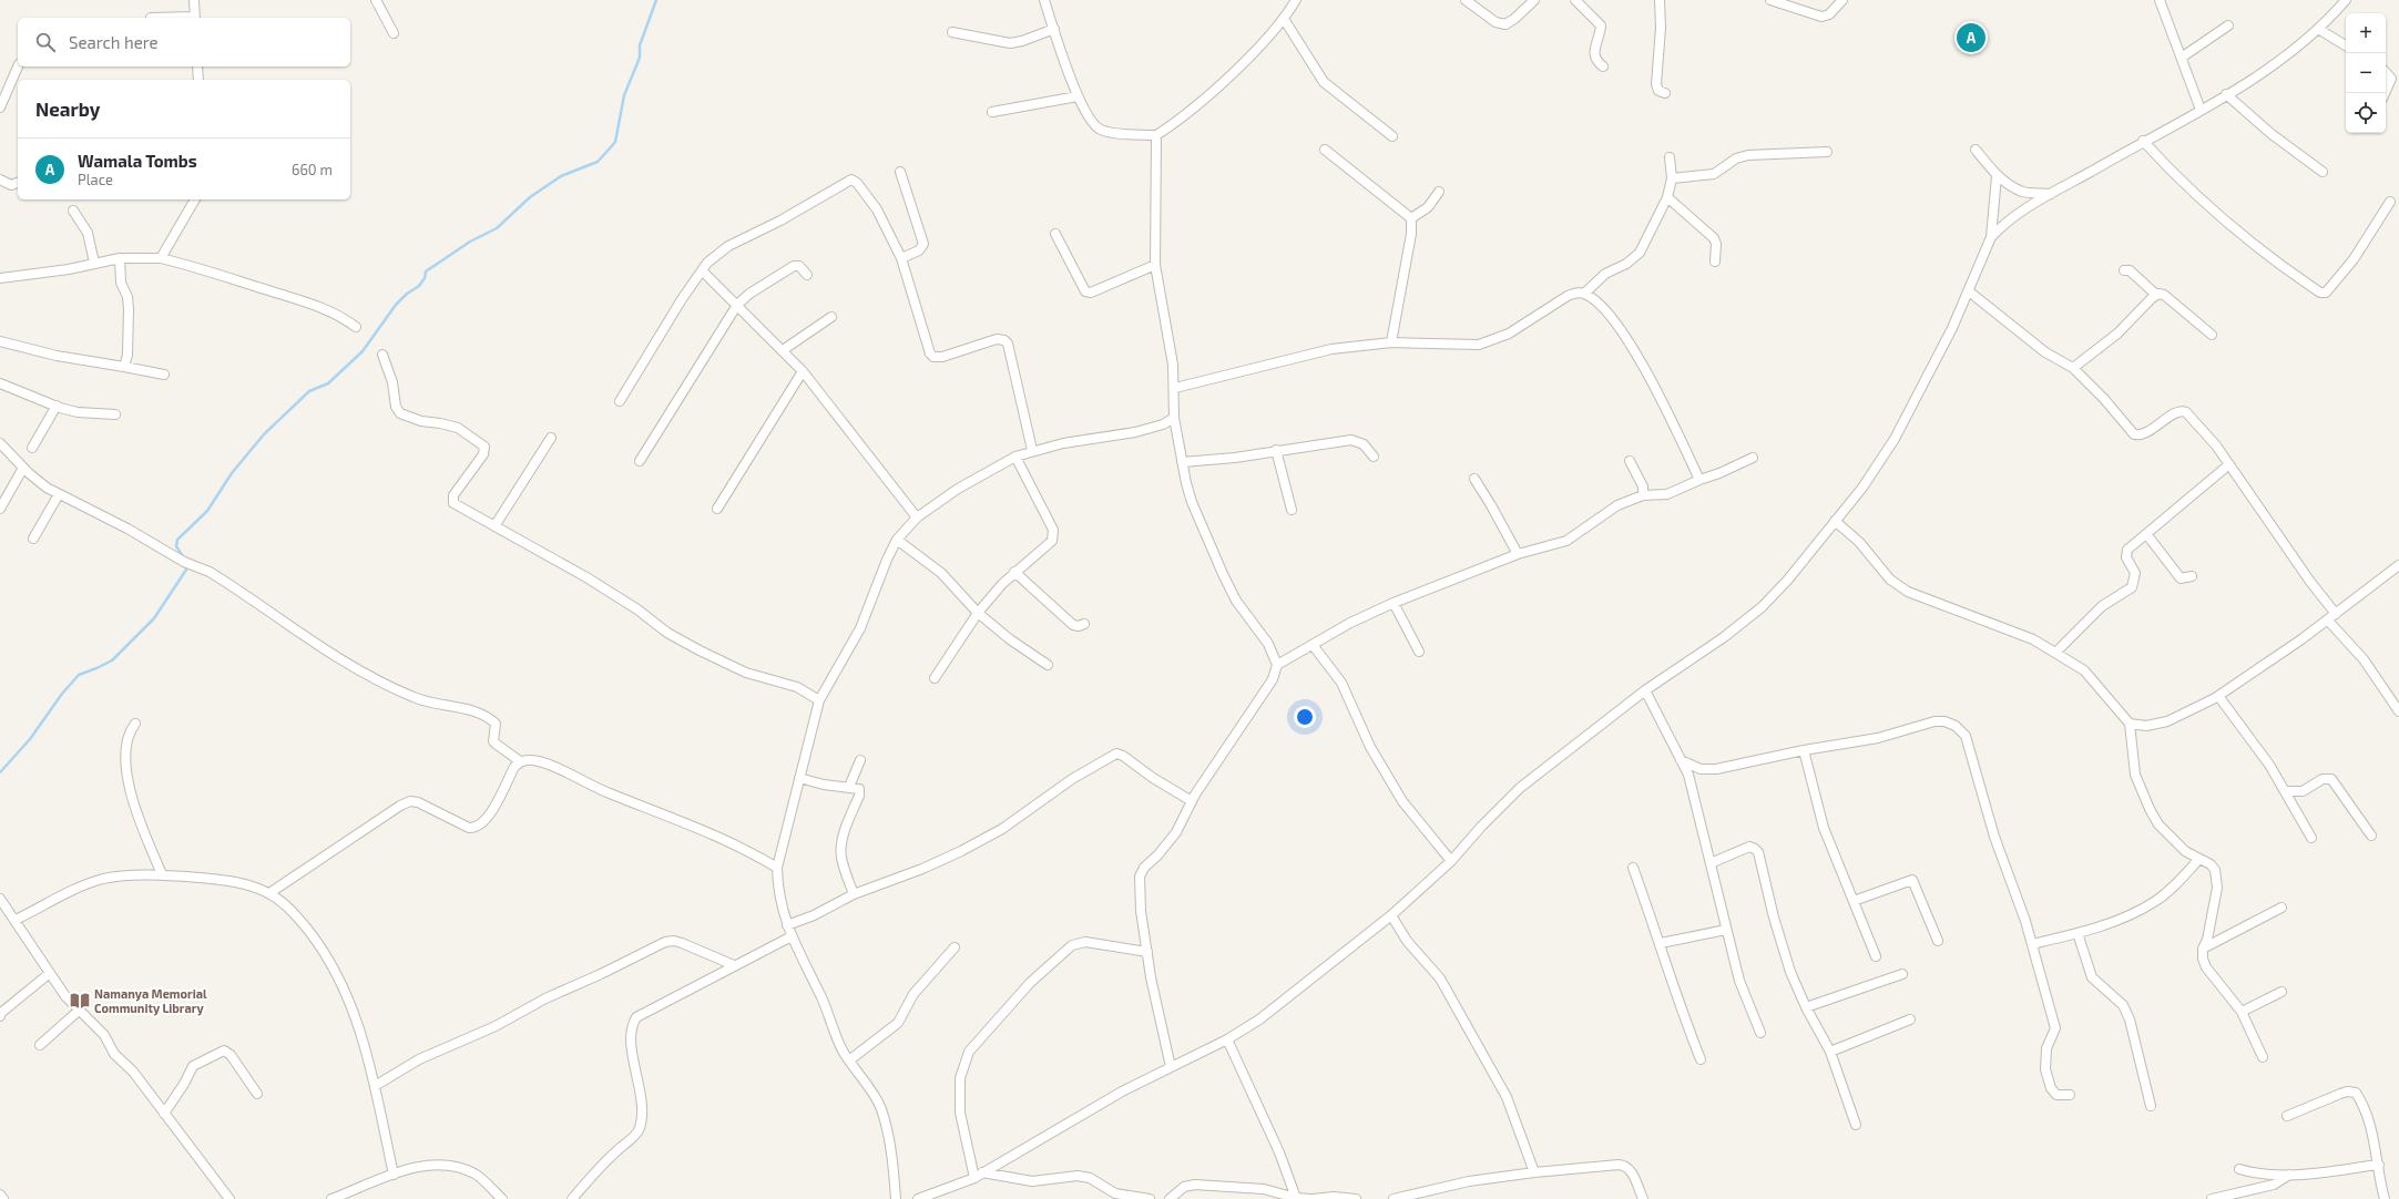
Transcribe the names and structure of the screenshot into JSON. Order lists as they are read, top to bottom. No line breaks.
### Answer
{"places":{"library":["Namanya Memorial Community Library"]},"page":{"map_buttons":["+","−"],"search":"Search here","pins":"A","heading":"Nearby","list":[{"mark":"A","name":"Wamala Tombs","note":"Place","value":"660 m"}]}}
